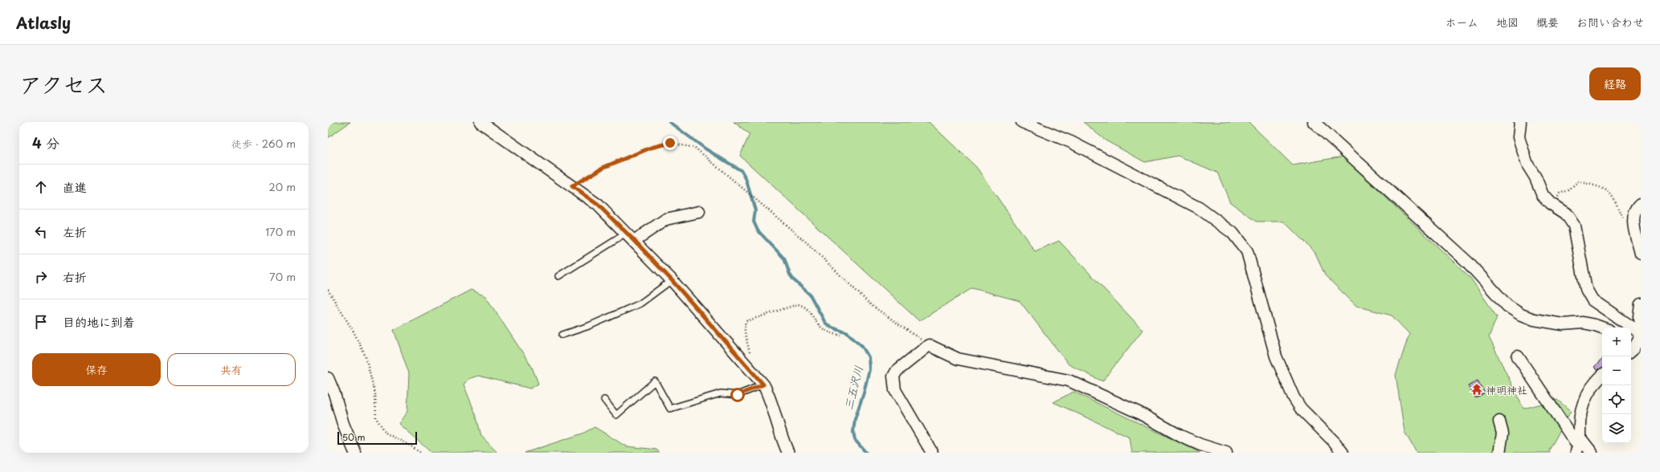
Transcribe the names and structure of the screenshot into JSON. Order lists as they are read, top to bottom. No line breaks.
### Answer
{"water":["三五沢川"],"places":{"temple":["神明神社"]},"scale_bar":"50 m","page":{"header":"Atlasly","nav":["ホーム","地図","概要","お問い合わせ"],"title":"アクセス","buttons":["経路",["保存","共有"]],"heading":["4 分","徒歩 · 260 m"],"list":[["直進","20 m"],["左折","170 m"],["右折","70 m"],"目的地に到着"],"map_buttons":["+","−"],"scale":"50 m"}}
